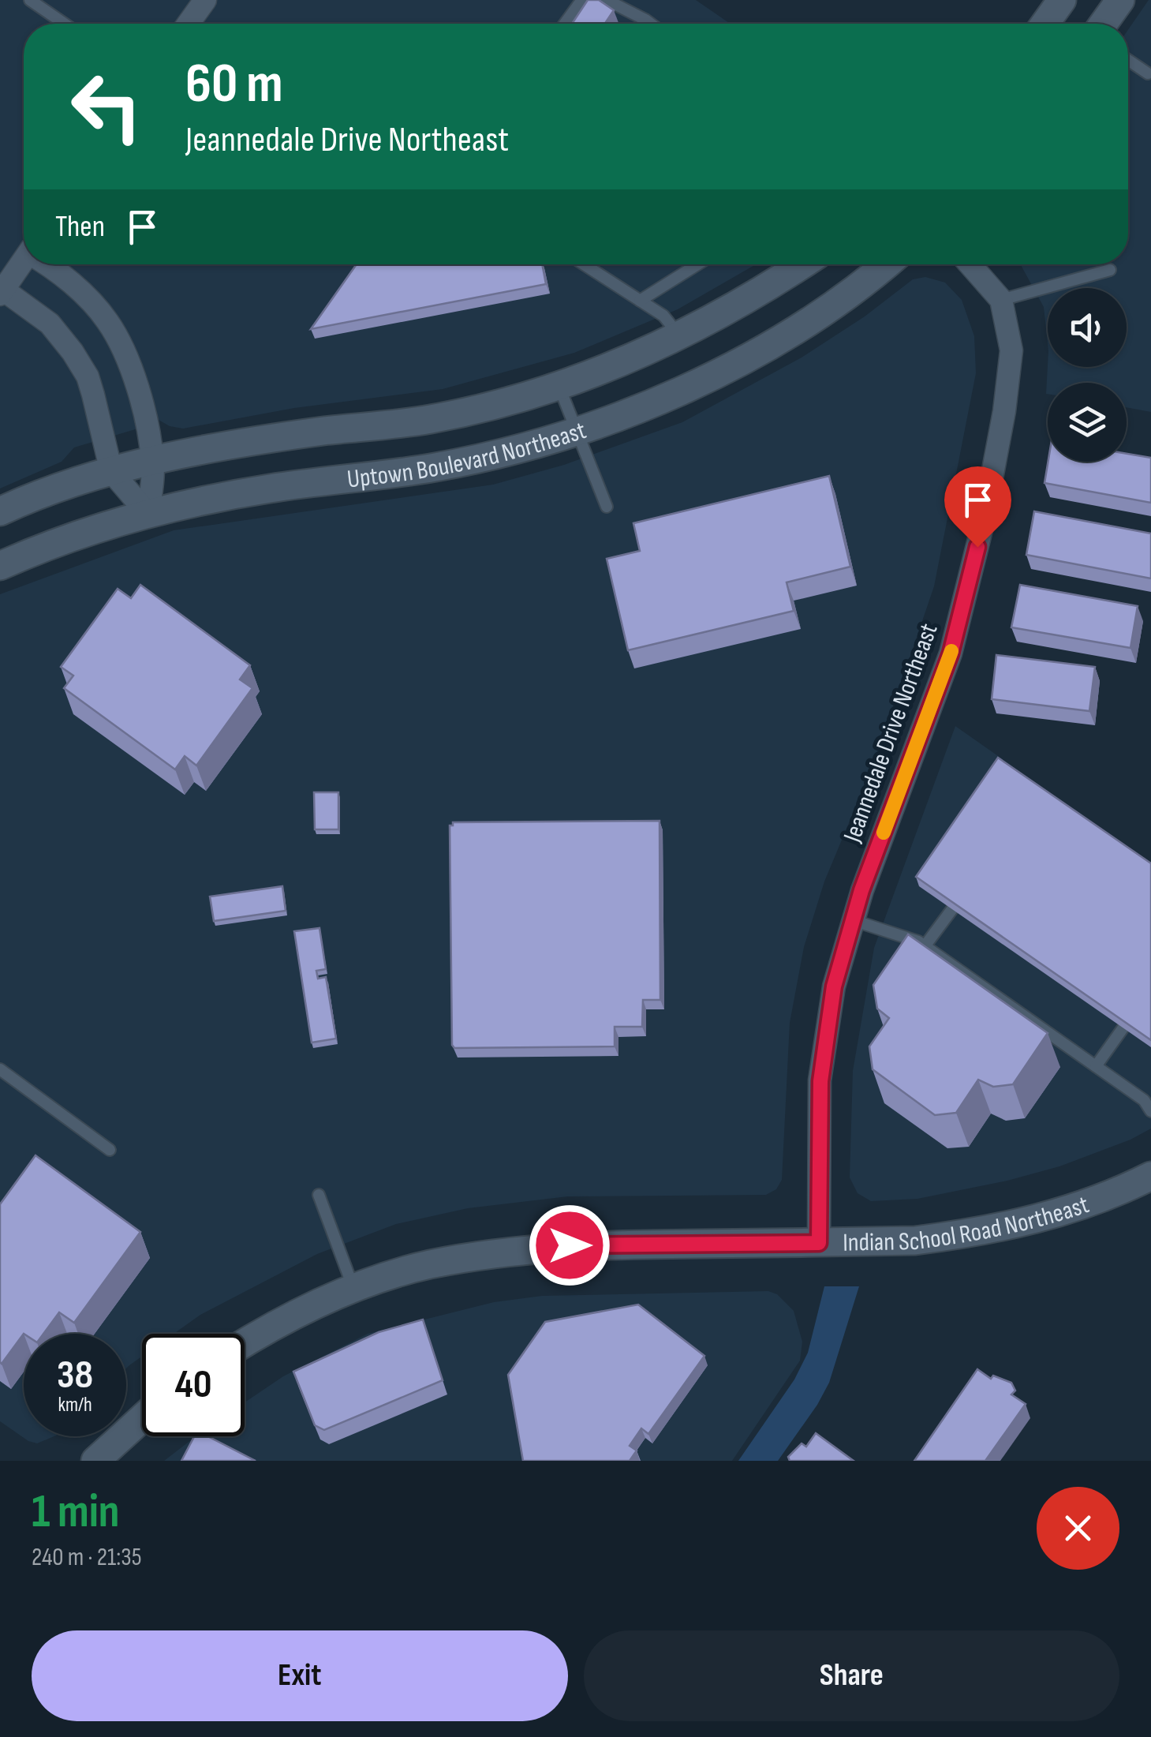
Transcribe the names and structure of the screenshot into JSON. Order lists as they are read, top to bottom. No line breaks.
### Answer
{"streets":{"street":["Uptown Boulevard Northeast","Jeannedale Drive Northeast","Indian School Road Northeast"]},"crossings":[["Jeannedale Drive Northeast","Indian School Road Northeast"]],"page":{"turn":["60 m","Jeannedale Drive Northeast"],"then":"Then","speed":"38 km/h","limit":"40","heading":["1 min","240 m · 21:35"],"buttons":["Exit","Share"]}}
